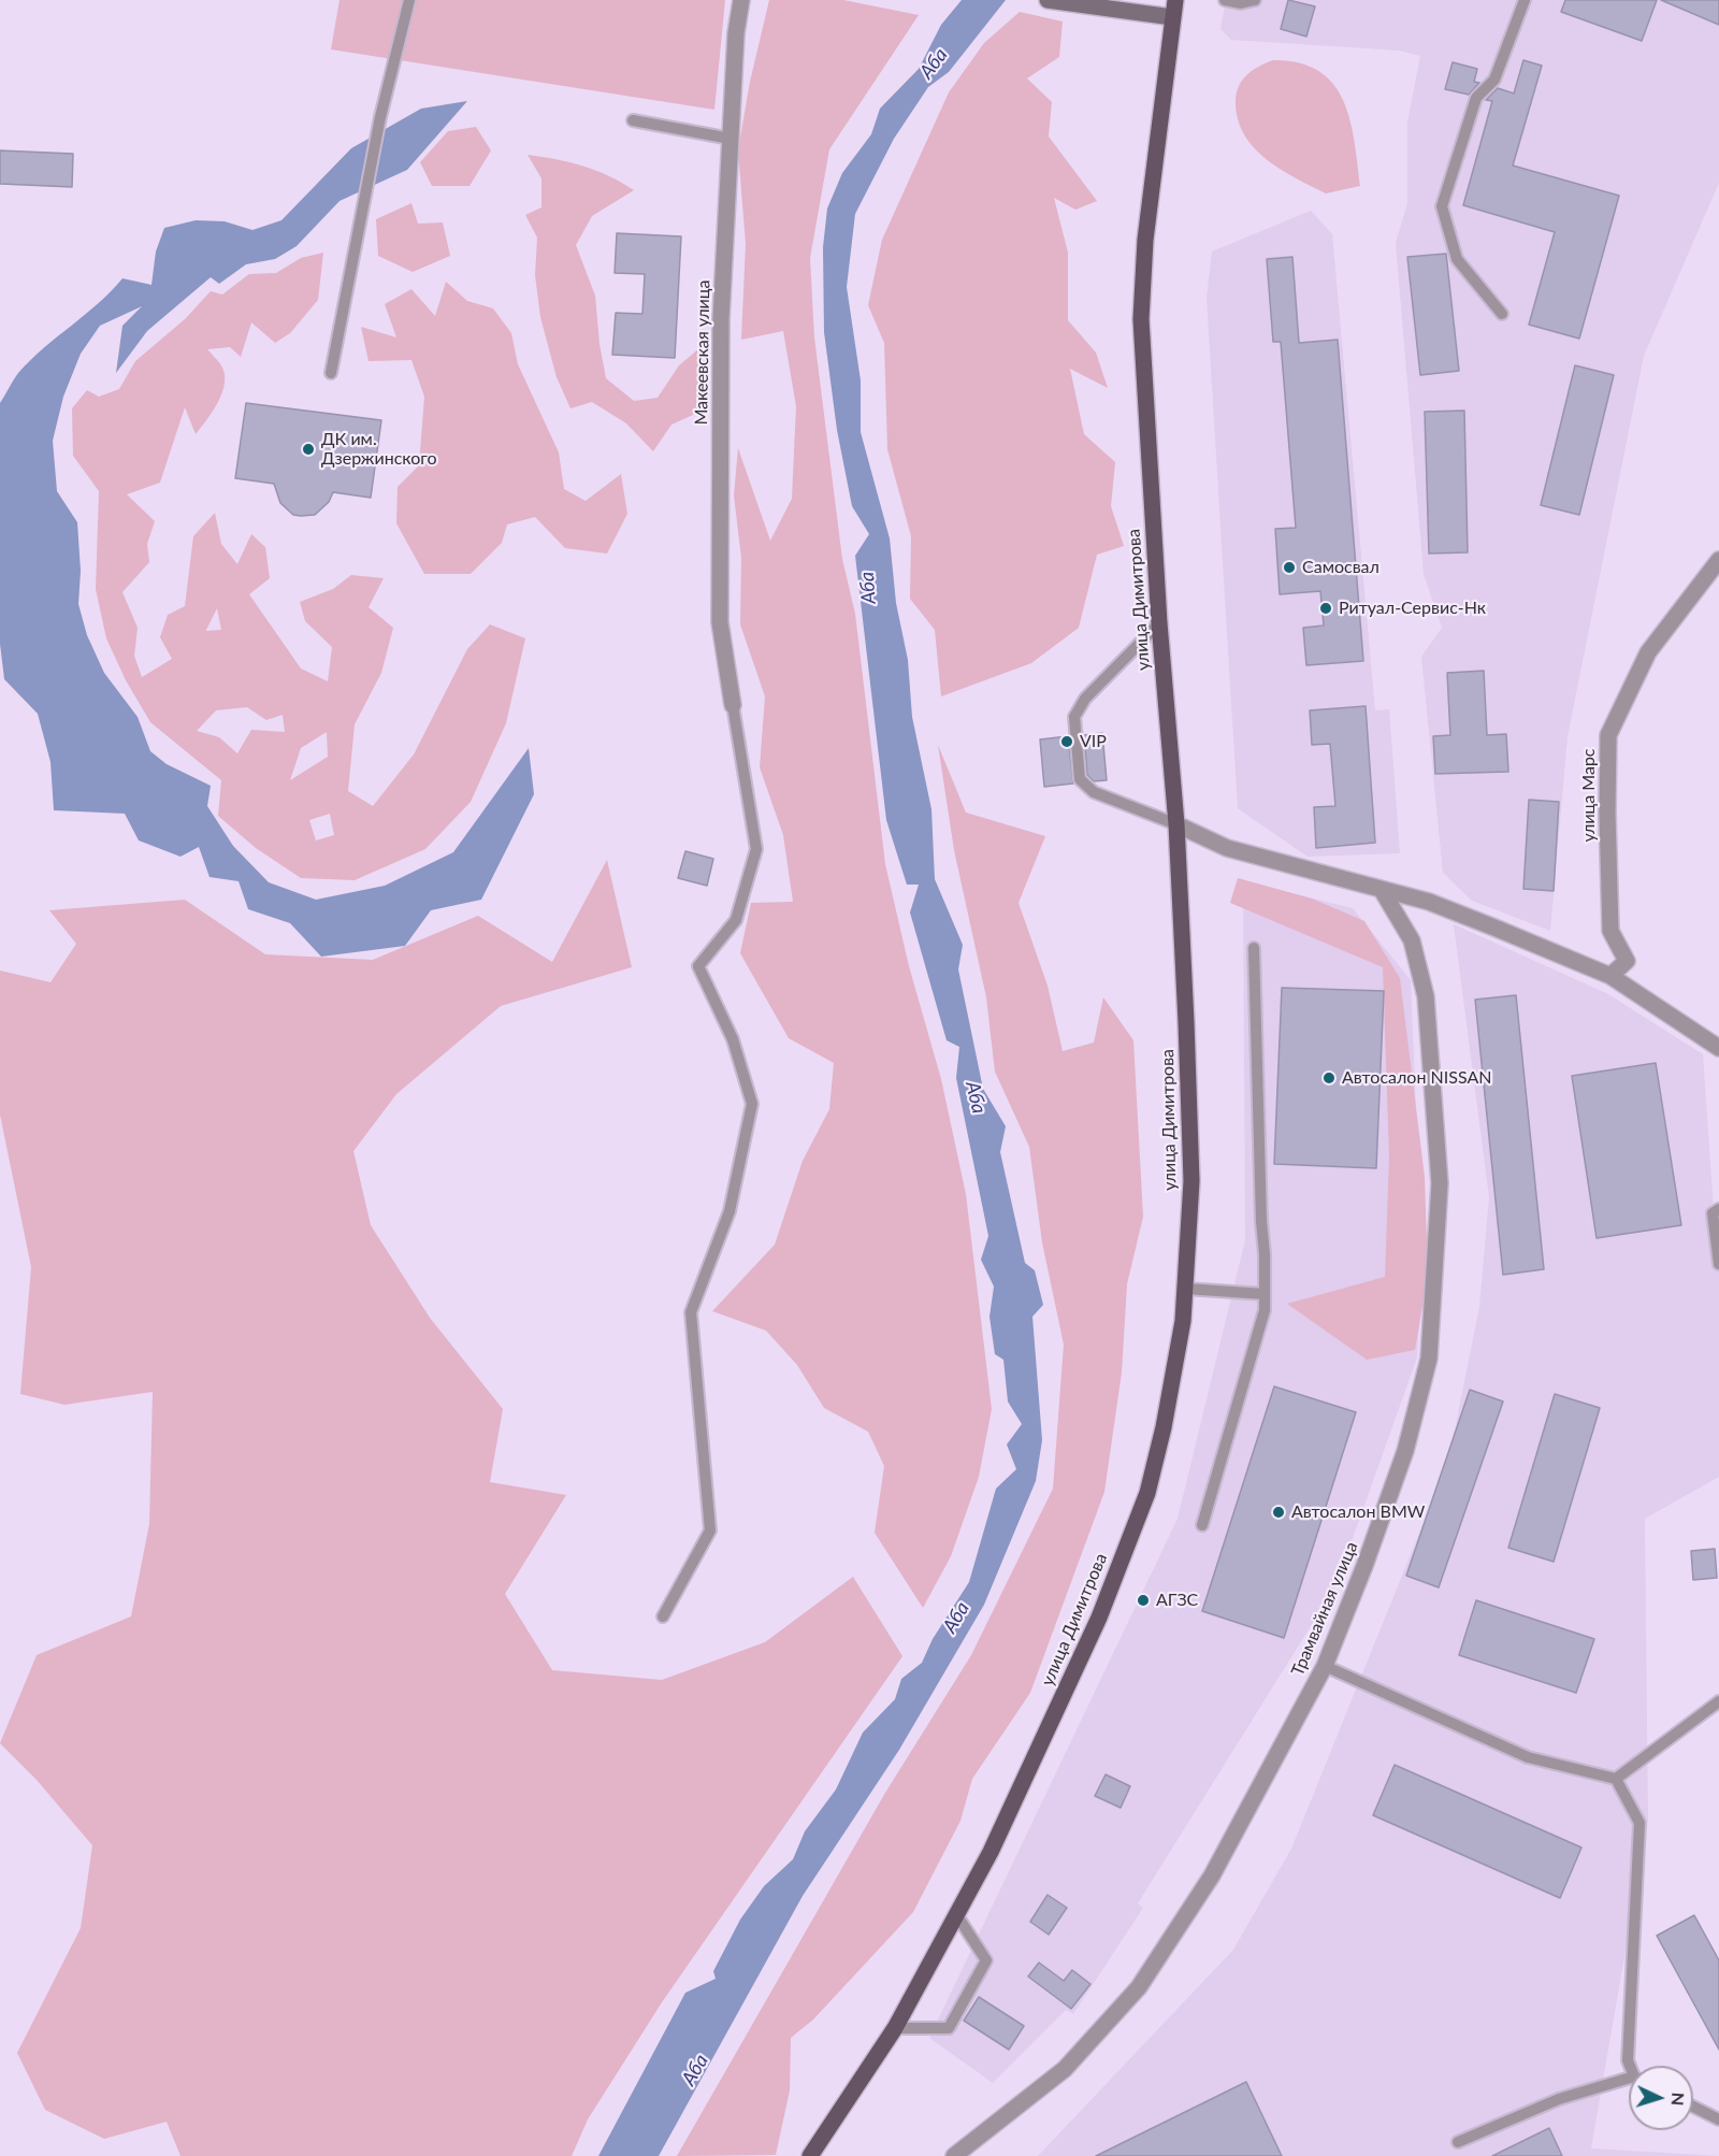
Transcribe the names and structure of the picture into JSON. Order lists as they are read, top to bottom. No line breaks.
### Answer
{"streets":{"main road":["улица Димитрова"],"street":["Макеевская улица","улица Марс","Трамвайная улица"]},"water":["Аба"],"places":["ДК им. Дзержинского","Самосвал","Ритуал-Сервис-Нк","VIP","Автосалон NISSAN","Автосалон BMW","АГЗС"],"north":"right"}
